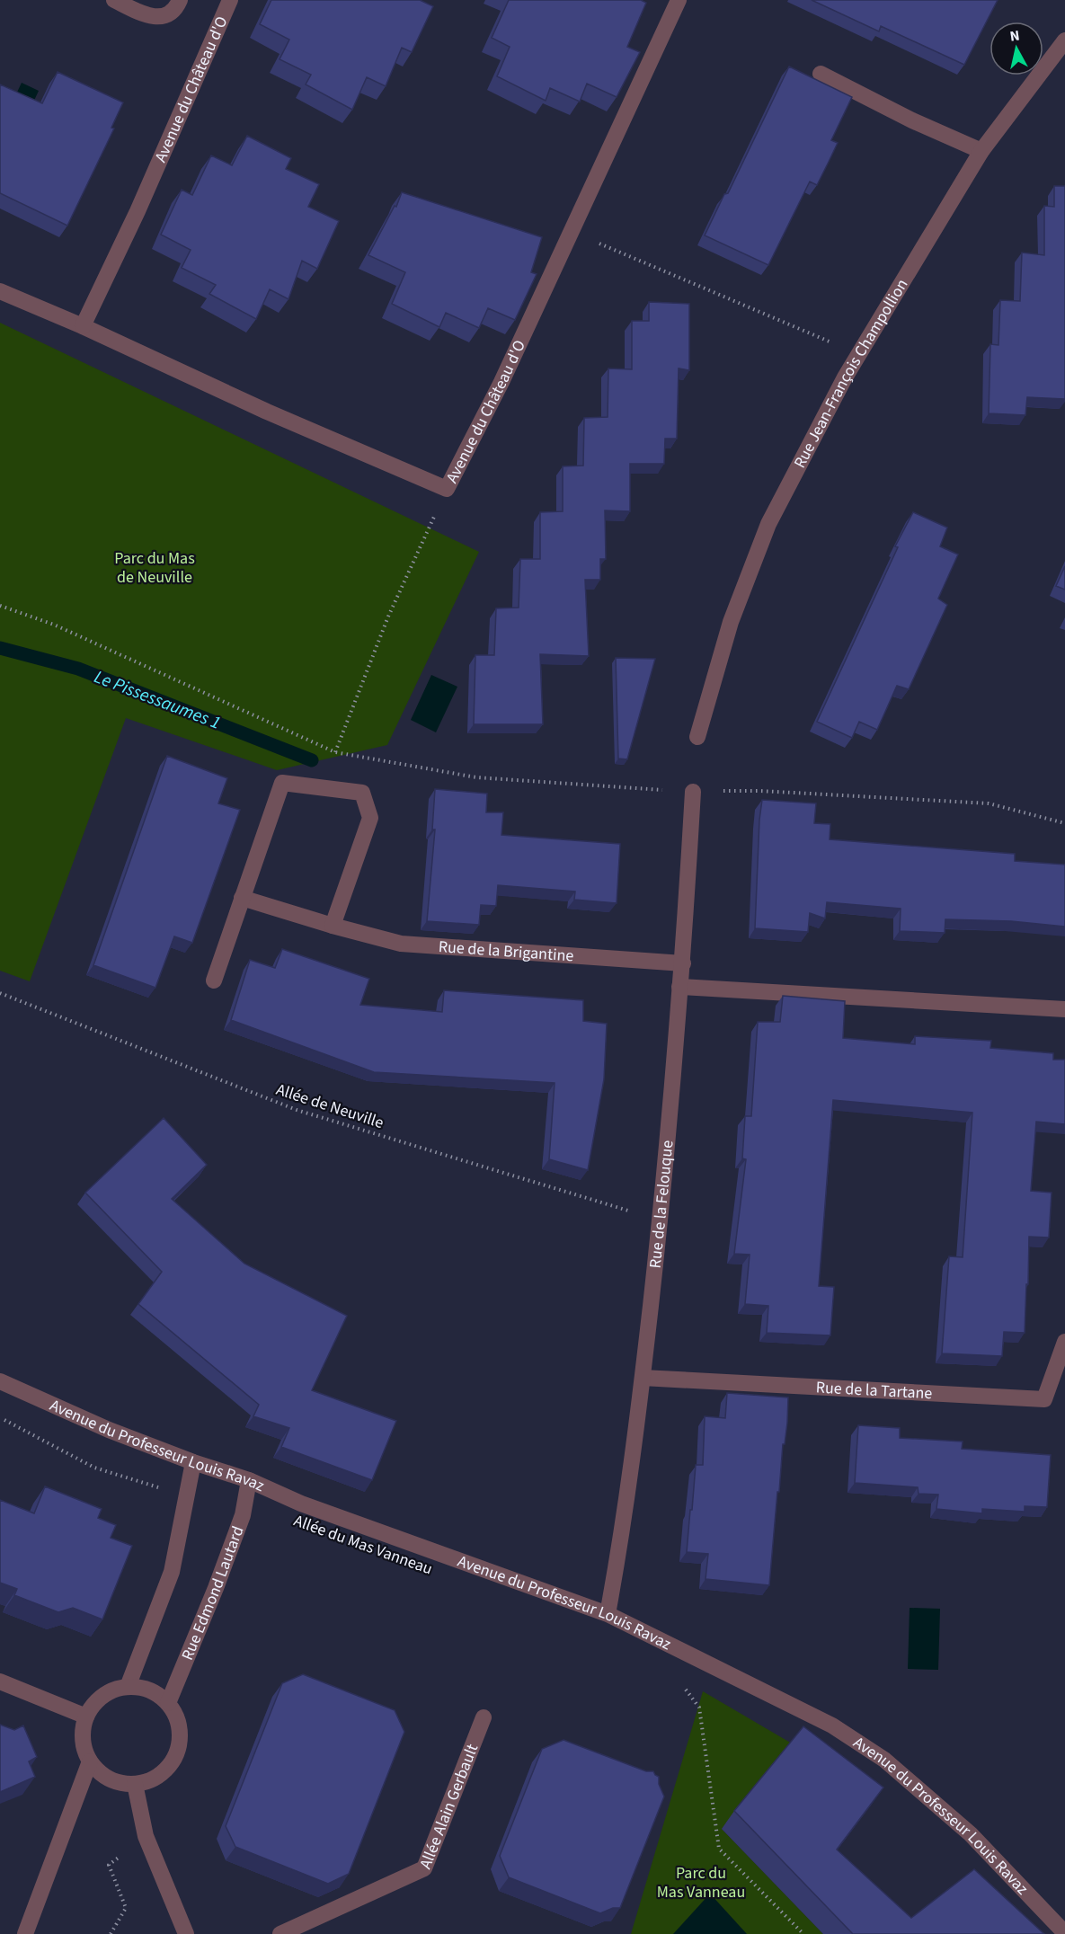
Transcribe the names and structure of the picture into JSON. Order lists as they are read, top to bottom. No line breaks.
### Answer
{"streets":{"street":["Avenue du Château d'O","Rue Jean-François Champollion","Rue de la Brigantine","Rue de la Felouque","Rue de la Tartane","Avenue du Professeur Louis Ravaz","Rue Edmond Lautard","Allée Alain Gerbault"],"path":["Allée de Neuville"]},"crossings":[["Rue de la Brigantine","Rue de la Felouque"],["Allée de Neuville","Rue de la Felouque"],["Rue de la Felouque","Rue de la Tartane"],["Rue de la Felouque","Avenue du Professeur Louis Ravaz"],["Avenue du Professeur Louis Ravaz","Rue Edmond Lautard"]],"water":["Le Pissessaumes 1"],"parks":["Parc du Mas de Neuville","Parc du Mas Vanneau"],"north":"top"}
